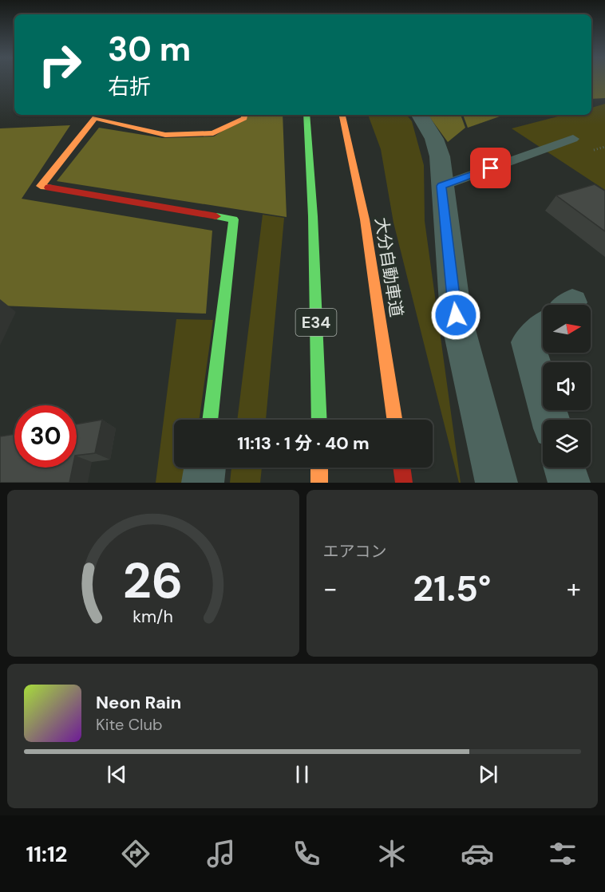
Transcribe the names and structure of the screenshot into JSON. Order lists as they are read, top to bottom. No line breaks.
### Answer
{"streets":{"main road":["大分自動車道","E34"]},"north":"right","page":{"turn":["30 m","右折"],"limit":"30","trip":"11:13 · 1 分 · 40 m","tile":"エアコン","heat":["−","21.5°","+"],"song":["Neon Rain","Kite Club"],"tabs":"11:12","gauge":["26","km/h"]}}
